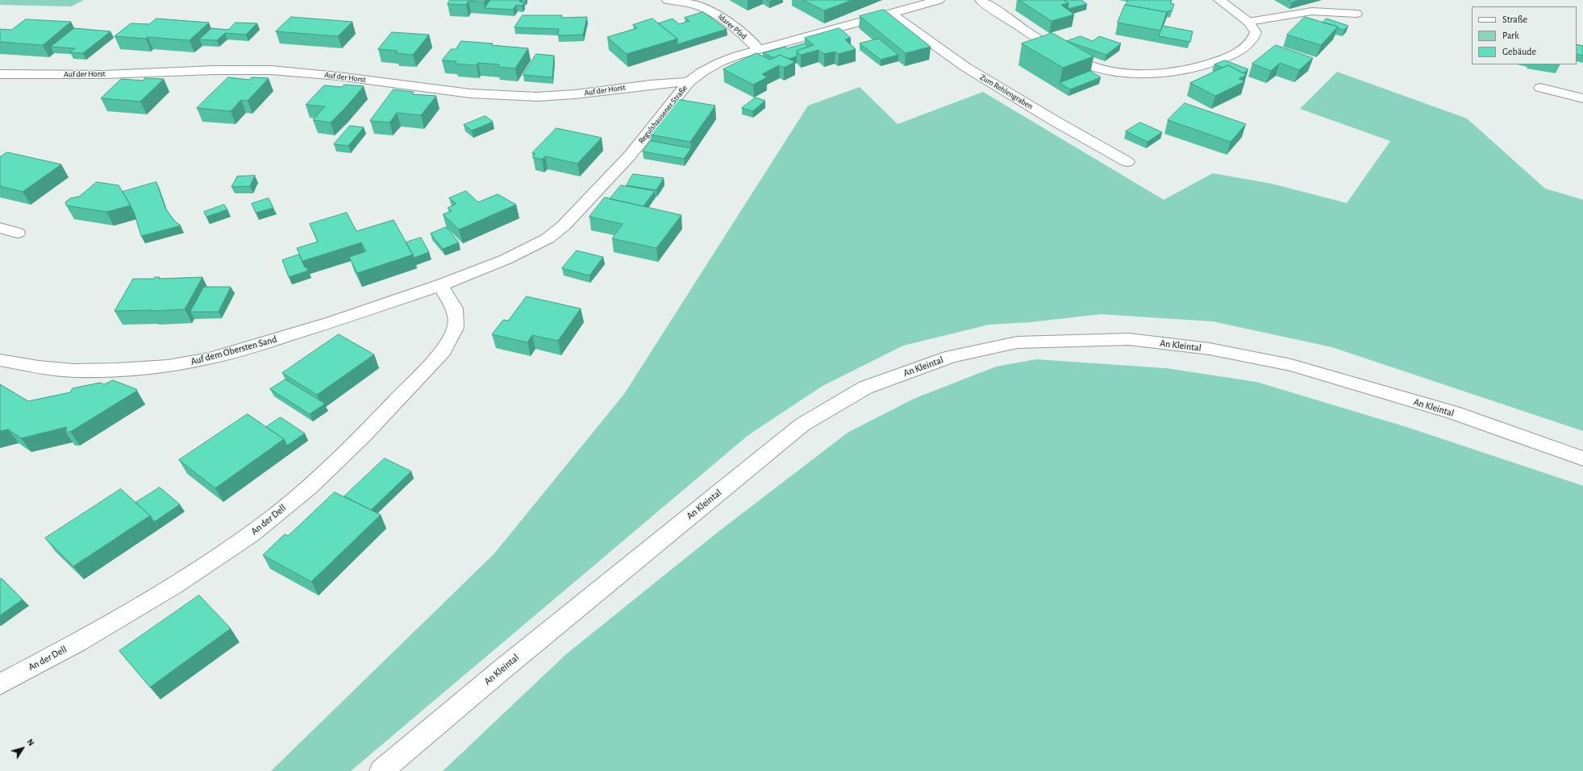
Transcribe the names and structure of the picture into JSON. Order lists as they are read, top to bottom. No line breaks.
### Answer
{"streets":{"street":["Idarer Pfad","Auf der Horst","Zum Rehlengraben","Regulshausener Straße","An Kleintal","Auf dem Obersten Sand","An der Dell"]},"crossings":[["Idarer Pfad","Regulshausener Straße"],["Auf der Horst","Regulshausener Straße"],["Zum Rehlengraben","Regulshausener Straße"],["Regulshausener Straße","Auf dem Obersten Sand"],["Regulshausener Straße","An der Dell"],["Auf dem Obersten Sand","An der Dell"]],"legend":["Straße","Park","Gebäude"],"north":"top right"}
